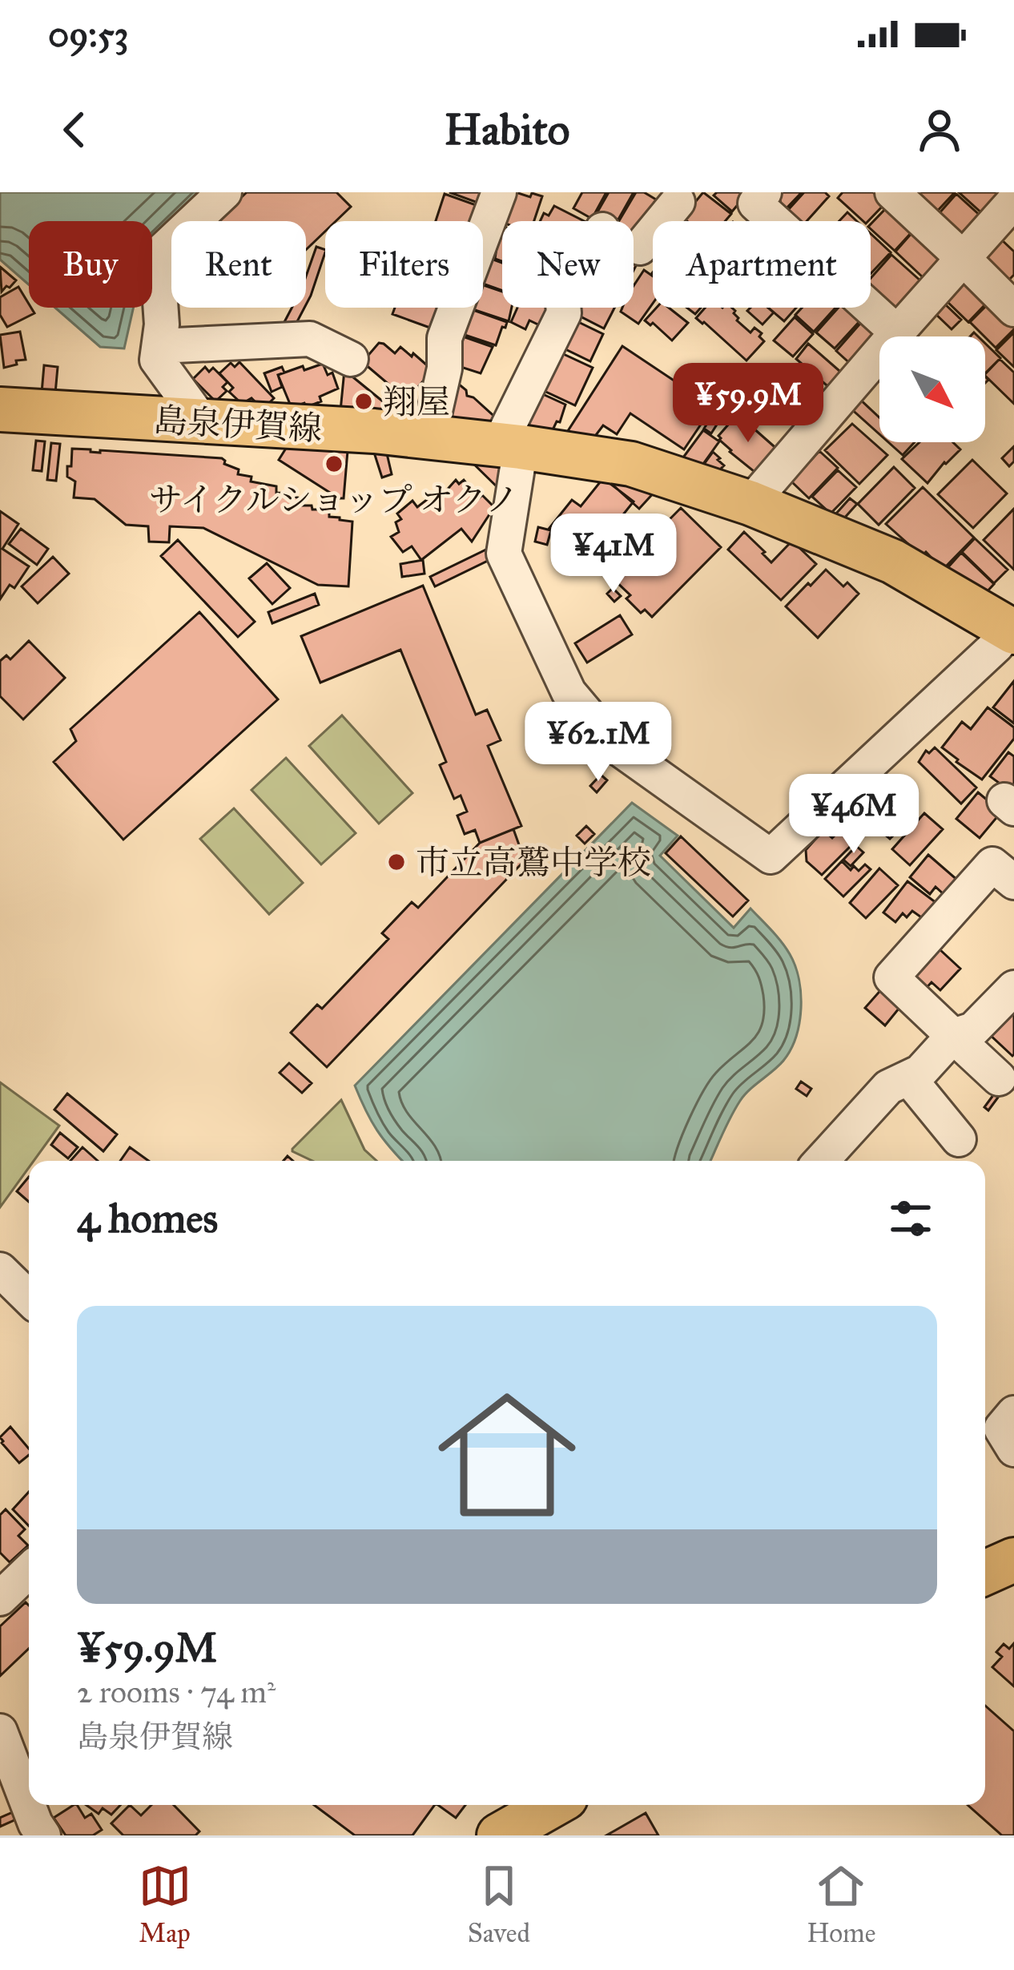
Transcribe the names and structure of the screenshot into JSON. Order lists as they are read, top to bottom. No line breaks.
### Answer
{"streets":{"main road":["島泉伊賀線"]},"places":["翔屋","サイクルショップ オクノ","市立高鷲中学校"],"north":"bottom right","page":{"status":"09:53","header":"Habito","chip":["Buy","Rent","Filters","New","Apartment"],"price":["¥59.9M","¥41M","¥62.1M","¥46M"],"heading":"4 homes","list":[{"name":"¥59.9M","note":"2 rooms · 74 m² · 島泉伊賀線"}],"tabs":["Map","Saved","Home"]}}
